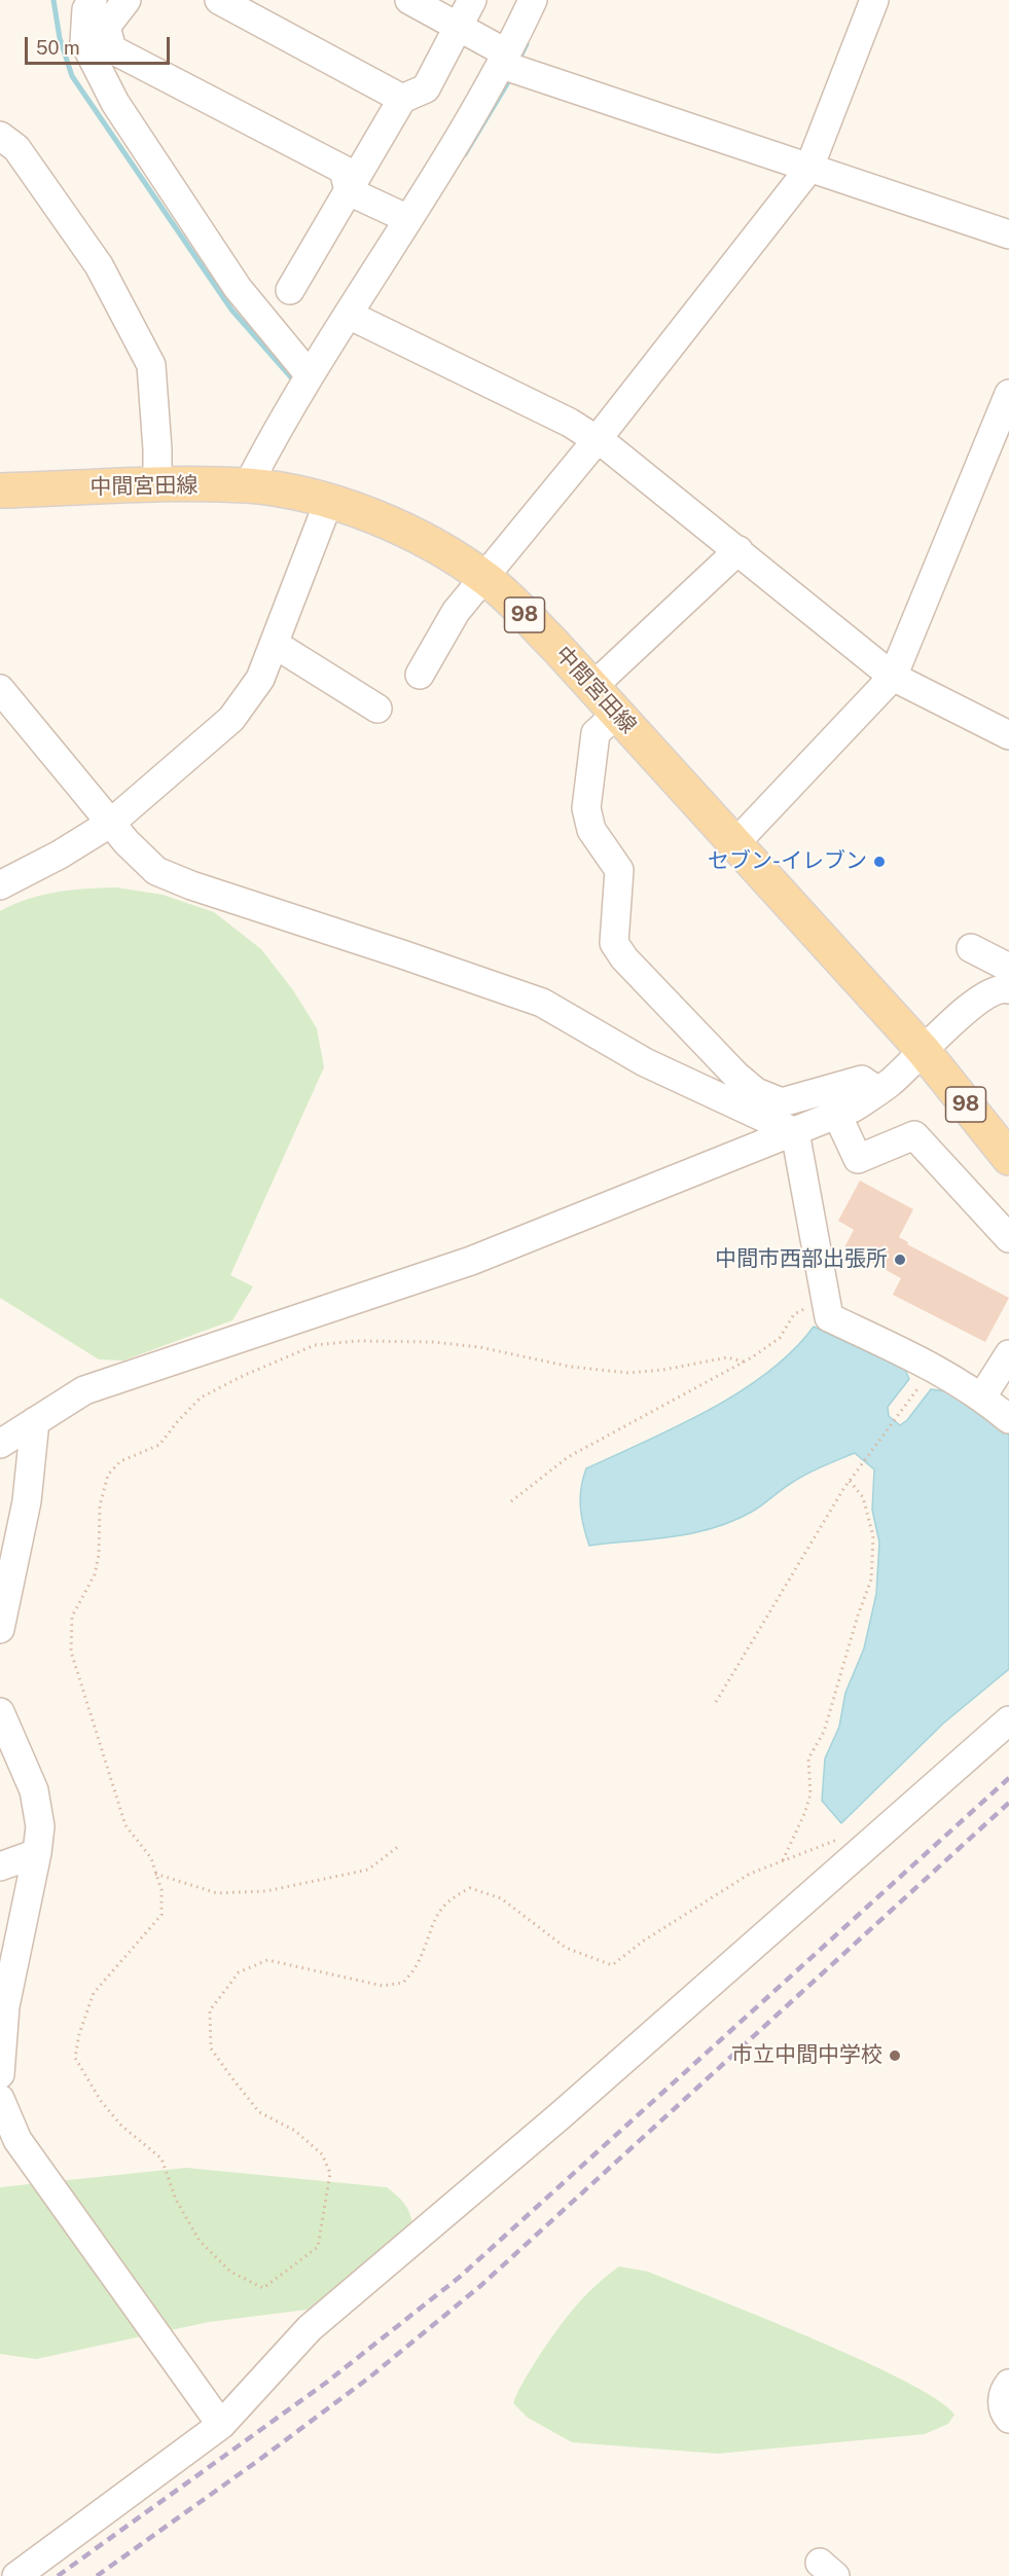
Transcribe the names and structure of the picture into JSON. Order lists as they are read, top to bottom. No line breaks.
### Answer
{"streets":{"main road":["中間宮田線","98"]},"places":["セブン-イレブン","中間市西部出張所","市立中間中学校"],"scale_bar":"50 m"}
